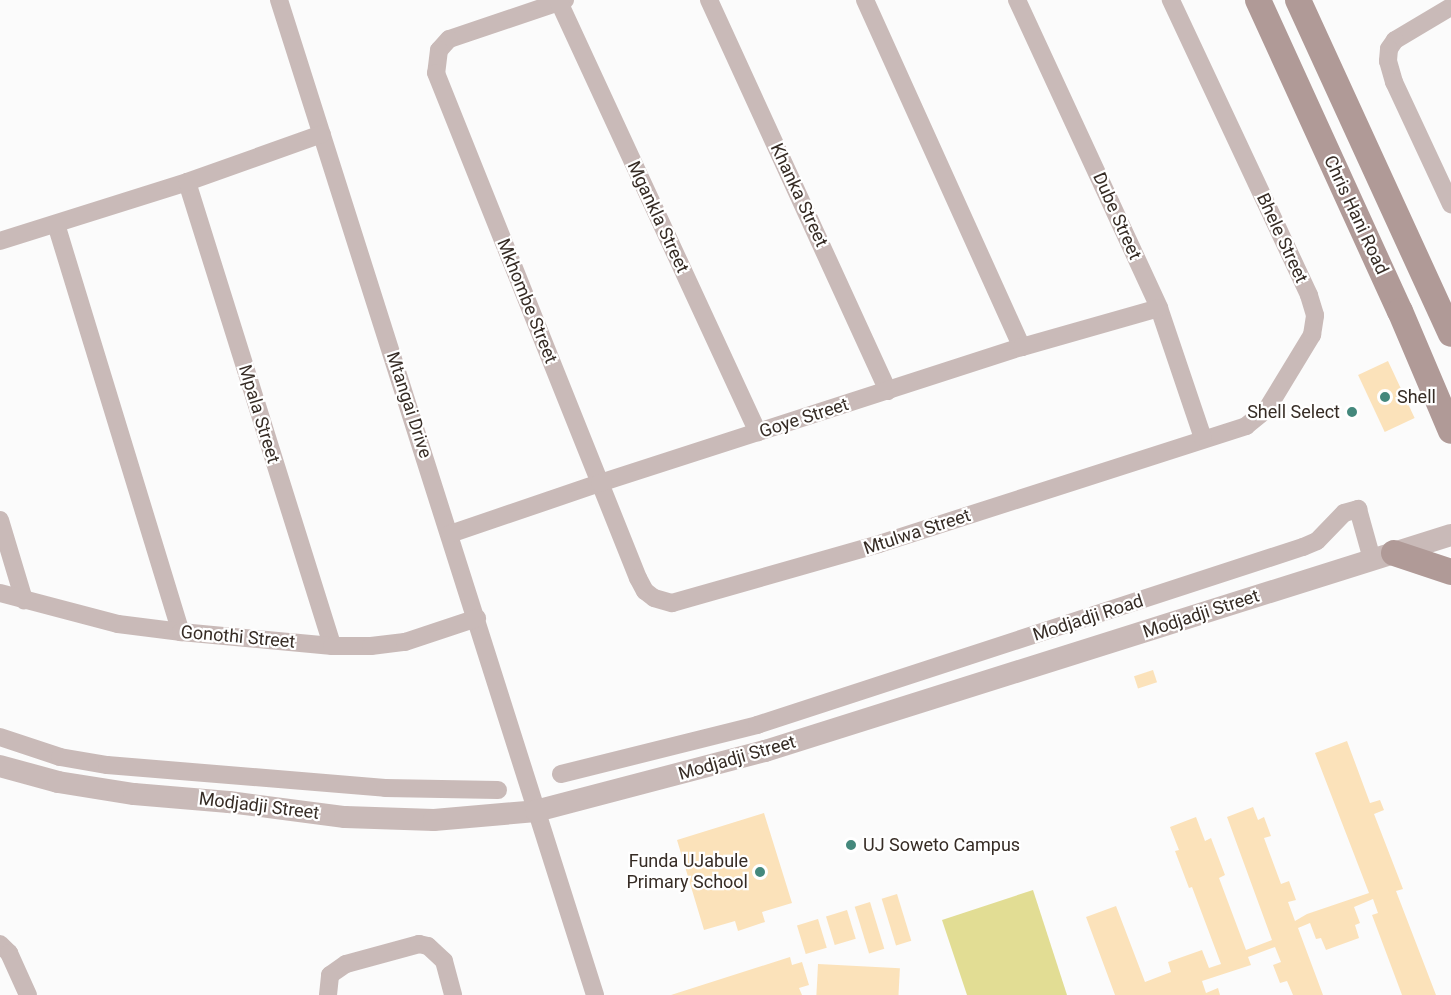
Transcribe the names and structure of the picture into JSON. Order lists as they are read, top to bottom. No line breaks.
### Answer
{"streets":{"main road":["Chris Hani Road"],"street":["Khanka Street","Dube Street","Mgankla Street","Bhele Street","Mkhombe Street","Mtangai Drive","Mpala Street","Goye Street","Mtulwa Street","Modjadji Street","Modjadji Road","Gonothi Street"]},"crossings":[["Khanka Street","Goye Street"],["Dube Street","Bhele Street"],["Dube Street","Goye Street"],["Dube Street","Mtulwa Street"],["Mgankla Street","Mkhombe Street"],["Mgankla Street","Goye Street"],["Bhele Street","Mtulwa Street"],["Mkhombe Street","Goye Street"],["Mkhombe Street","Mtulwa Street"],["Mtangai Drive","Goye Street"],["Mtangai Drive","Modjadji Street"],["Mtangai Drive","Gonothi Street"],["Mpala Street","Gonothi Street"],["Modjadji Street","Modjadji Road"]],"places":["Shell","Shell Select","UJ Soweto Campus","Funda UJabule Primary School"]}
